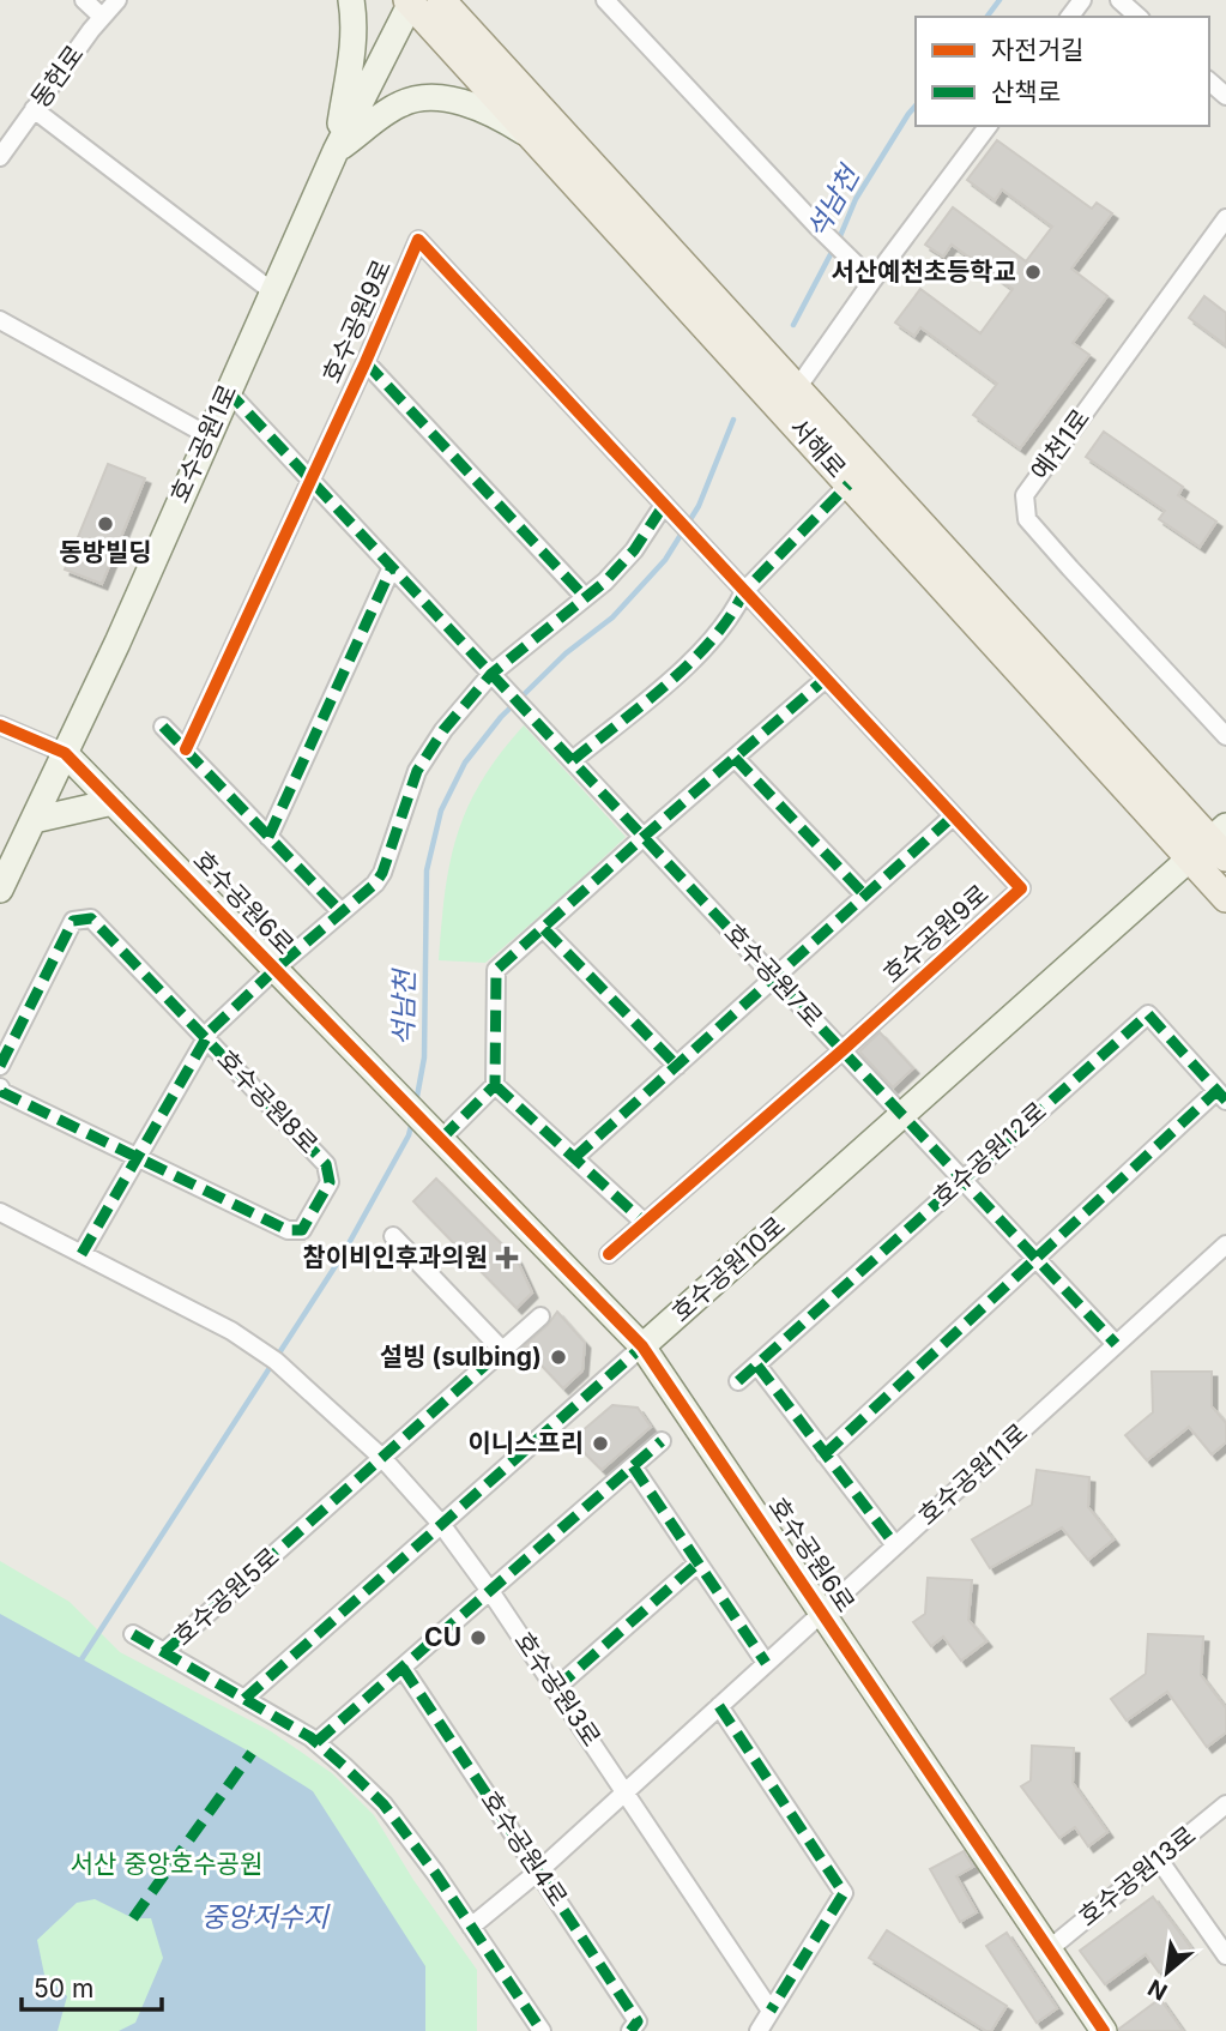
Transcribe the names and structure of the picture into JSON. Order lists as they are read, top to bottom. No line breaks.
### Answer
{"streets":{"main road":["서해로"],"street":["동헌로","호수공원9로","호수공원1로","예천1로","호수공원6로","호수공원7로","호수공원8로","호수공원12로","호수공원10로","호수공원11로","호수공원5로","호수공원3로","호수공원4로","호수공원13로"]},"crossings":[["호수공원9로","호수공원7로"],["호수공원1로","서해로"],["호수공원1로","호수공원6로"],["서해로","호수공원10로"],["호수공원6로","호수공원8로"],["호수공원6로","호수공원10로"],["호수공원6로","호수공원11로"],["호수공원6로","호수공원13로"],["호수공원7로","호수공원12로"],["호수공원7로","호수공원10로"],["호수공원7로","호수공원11로"],["호수공원8로","호수공원3로"],["호수공원10로","호수공원5로"],["호수공원10로","호수공원3로"],["호수공원11로","호수공원5로"],["호수공원11로","호수공원3로"],["호수공원11로","호수공원4로"],["호수공원5로","호수공원3로"]],"water":["석남천","중앙저수지"],"parks":["서산 중앙호수공원"],"places":{"other":["서산예천초등학교","동방빌딩","설빙 (sulbing)","이니스프리","CU"],"health":["참이비인후과의원"]},"legend":["자전거길","산책로"],"scale_bar":"50 m","north":"bottom left"}
